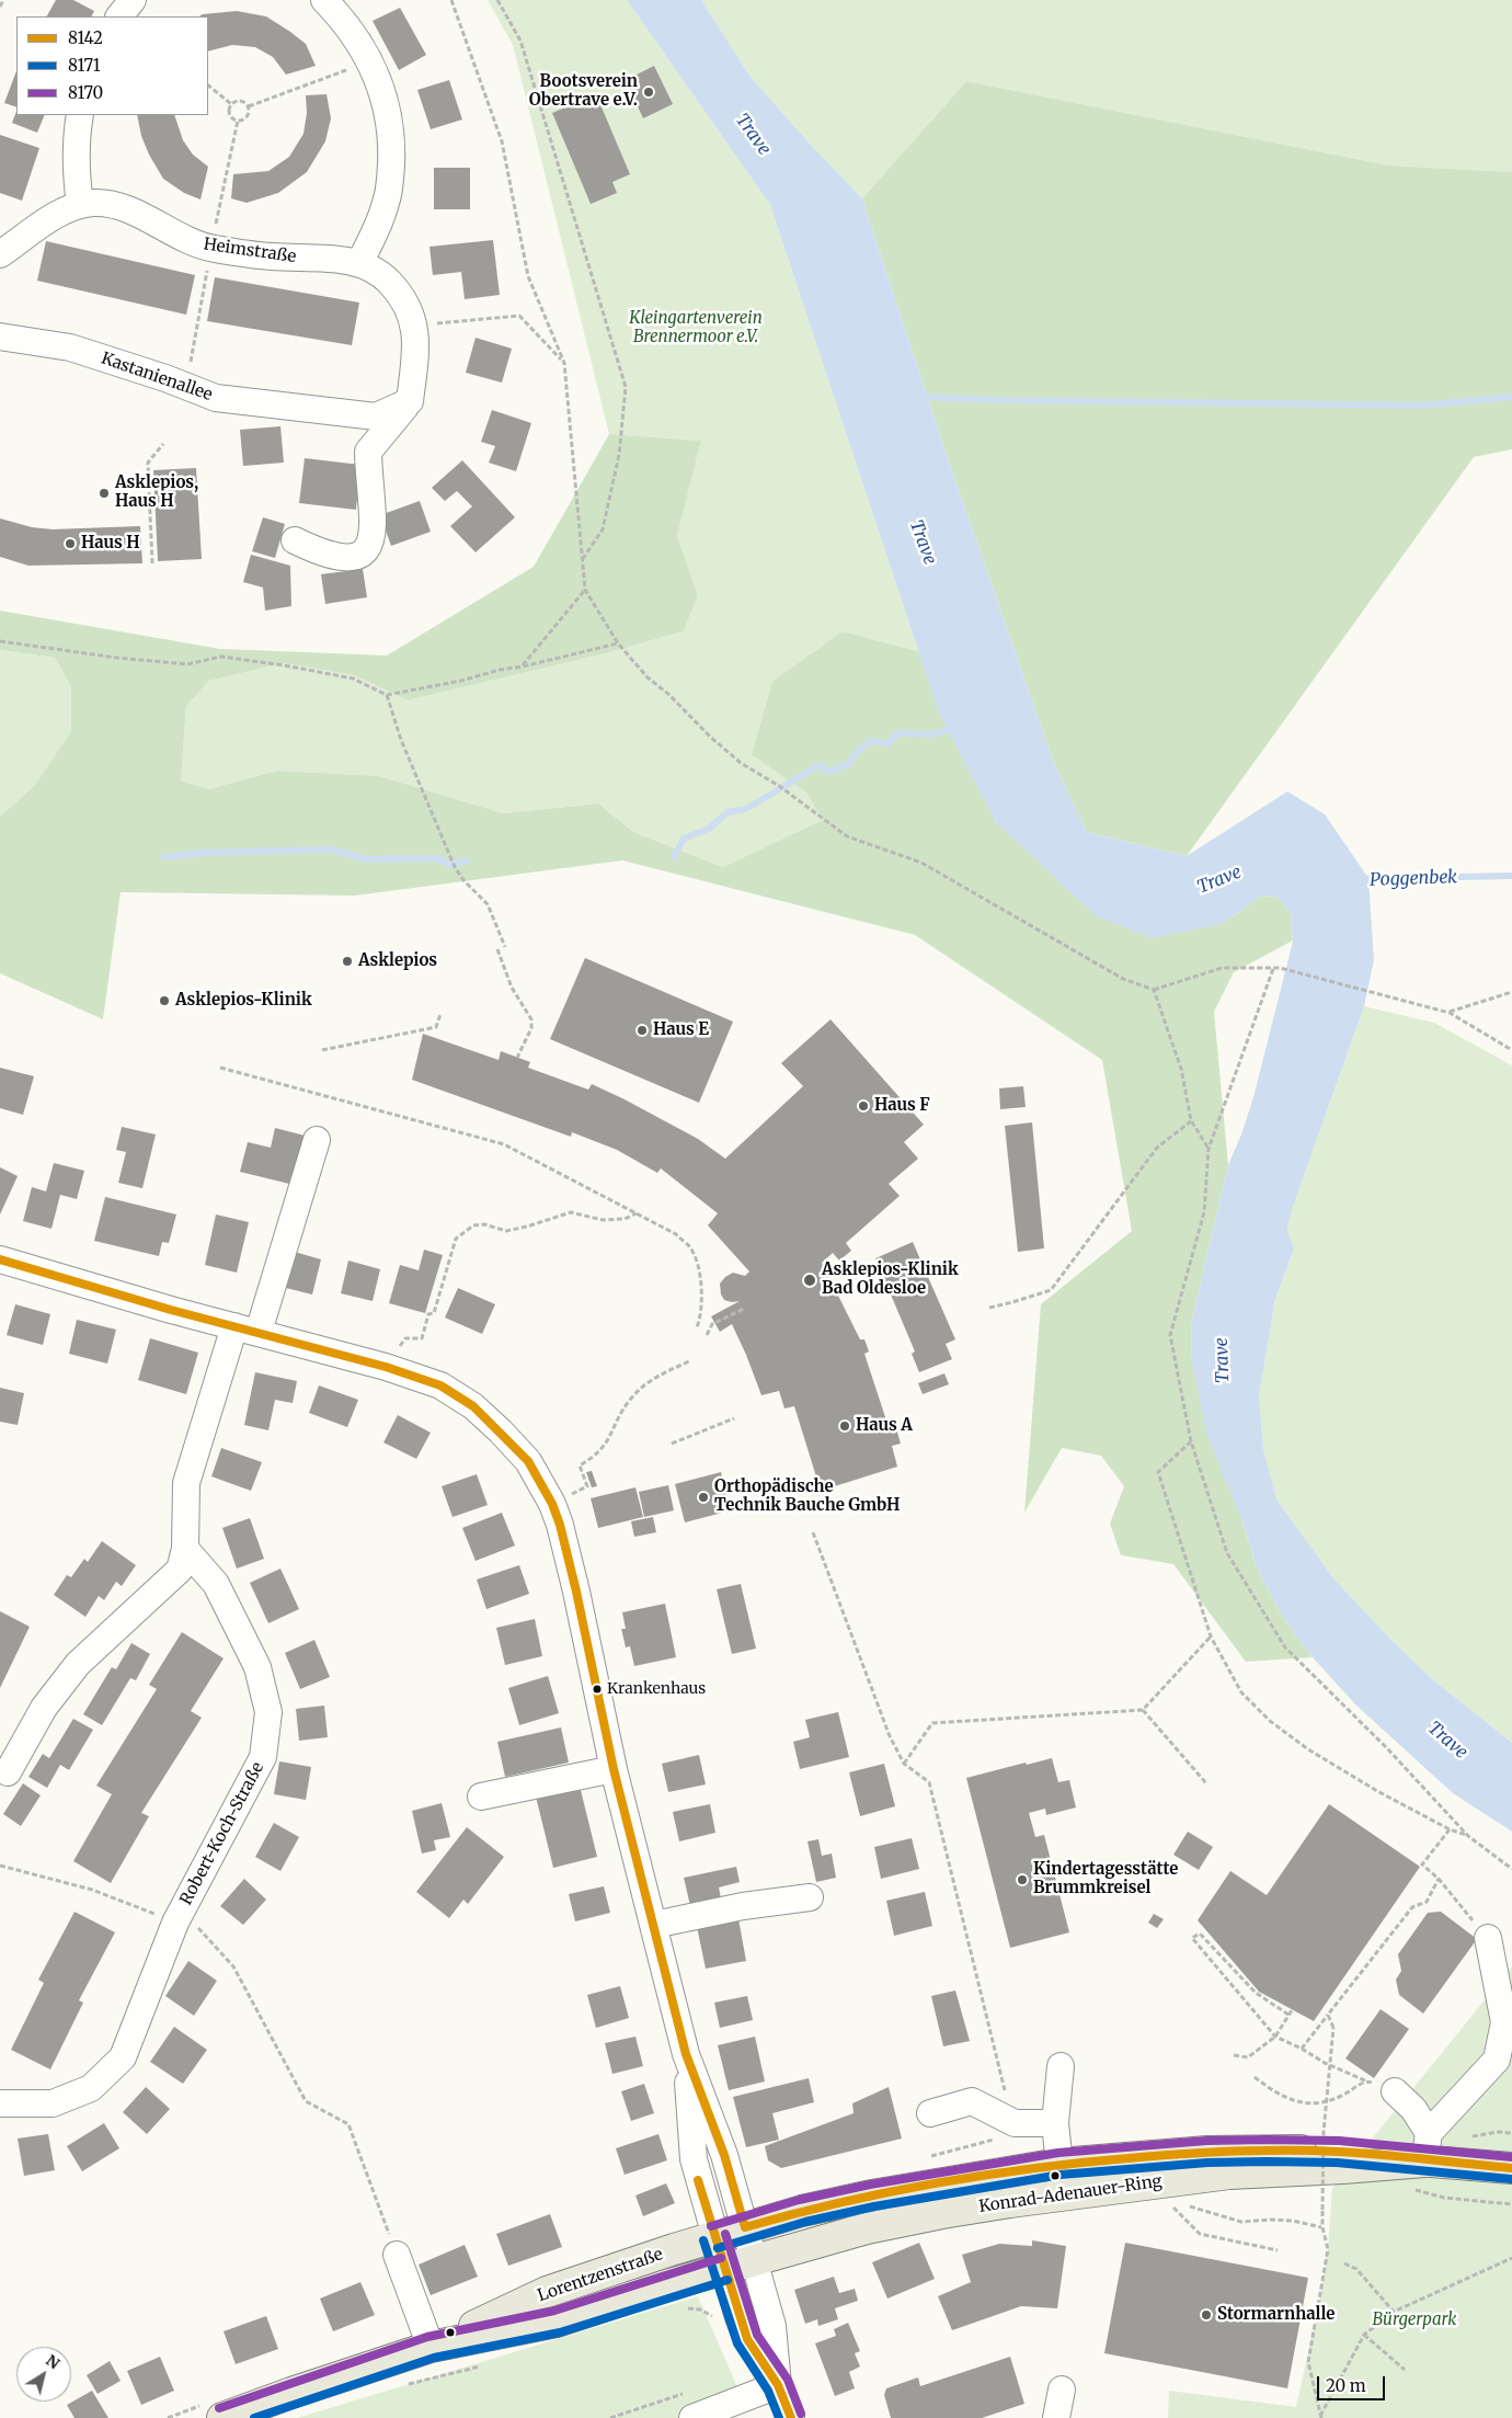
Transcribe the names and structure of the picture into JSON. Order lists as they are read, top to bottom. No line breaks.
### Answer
{"streets":{"main road":["Konrad-Adenauer-Ring","Lorentzenstraße"],"street":["Heimstraße","Kastanienallee","Robert-Koch-Straße"]},"crossings":[["Heimstraße","Kastanienallee"],["Konrad-Adenauer-Ring","Lorentzenstraße"]],"water":["Trave","Poggenbek"],"parks":["Kleingartenverein Brennermoor e.V.","Bürgerpark"],"places":["Bootsverein Obertrave e.V.","Asklepios, Haus H","Haus H","Asklepios","Asklepios-Klinik","Haus E","Haus F","Asklepios-Klinik Bad Oldesloe","Haus A","Orthopädische Technik Bauche GmbH","Krankenhaus","Kindertagesstätte Brummkreisel","Stormarnhalle"],"lines":["transit line 8142","transit line 8170","transit line 8171"],"legend":["8142","8171","8170"],"scale_bar":"20 m","north":"top right"}
